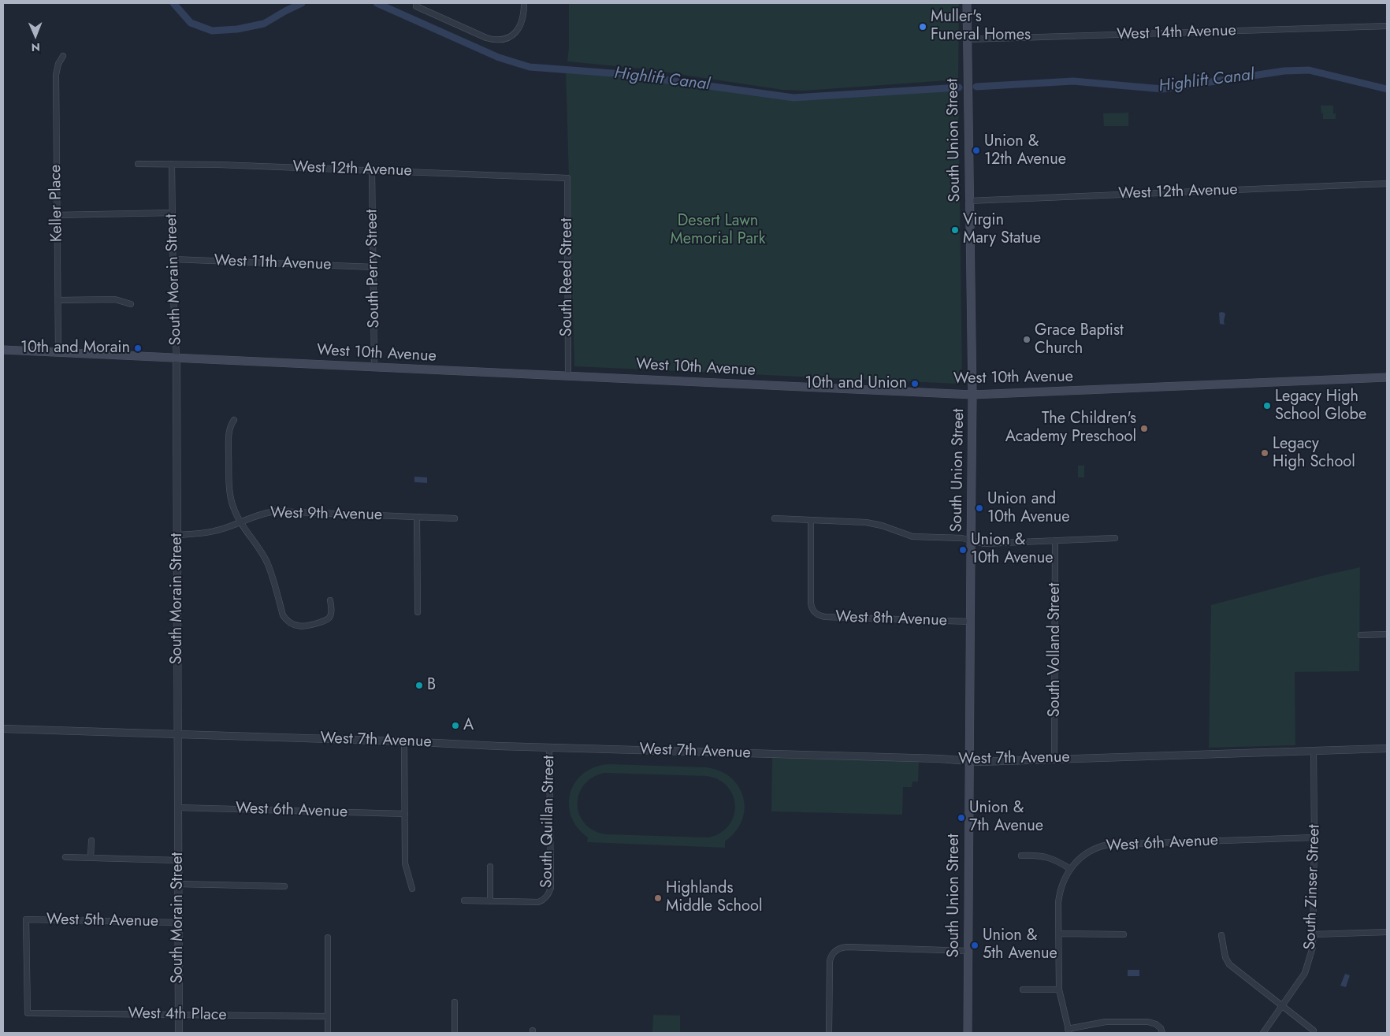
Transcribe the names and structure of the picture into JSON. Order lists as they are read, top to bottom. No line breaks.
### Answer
{"streets":{"main road":["South Union Street","West 10th Avenue"],"street":["West 14th Avenue","West 12th Avenue","Keller Place","West 11th Avenue","South Perry Street","South Reed Street","South Morain Street","West 9th Avenue","West 8th Avenue","South Volland Street","West 7th Avenue","West 6th Avenue","South Quillan Street","South Zinser Street","West 5th Avenue","West 4th Place"]},"crossings":[["West 14th Avenue","South Union Street"],["South Union Street","West 12th Avenue"],["South Union Street","West 10th Avenue"],["South Union Street","West 8th Avenue"],["South Union Street","West 7th Avenue"],["West 12th Avenue","South Perry Street"],["West 12th Avenue","South Reed Street"],["West 12th Avenue","South Morain Street"],["Keller Place","West 10th Avenue"],["West 11th Avenue","South Perry Street"],["West 11th Avenue","South Morain Street"],["South Perry Street","West 10th Avenue"],["South Reed Street","West 10th Avenue"],["South Morain Street","West 10th Avenue"],["South Morain Street","West 9th Avenue"],["South Morain Street","West 7th Avenue"],["South Morain Street","West 6th Avenue"],["South Morain Street","West 5th Avenue"],["South Morain Street","West 4th Place"],["South Volland Street","West 7th Avenue"],["West 7th Avenue","South Quillan Street"],["West 7th Avenue","South Zinser Street"],["West 6th Avenue","South Zinser Street"],["West 5th Avenue","West 4th Place"]],"water":["Highlift Canal"],"parks":["Desert Lawn Memorial Park"],"places":["Muller's Funeral Homes","Union & 12th Avenue","Virgin Mary Statue","Grace Baptist Church","10th and Morain","10th and Union","Legacy High School Globe","The Children's Academy Preschool","Legacy High School","Union and 10th Avenue","Union & 10th Avenue","B","A","Union & 7th Avenue","Highlands Middle School","Union & 5th Avenue"],"north":"bottom"}
